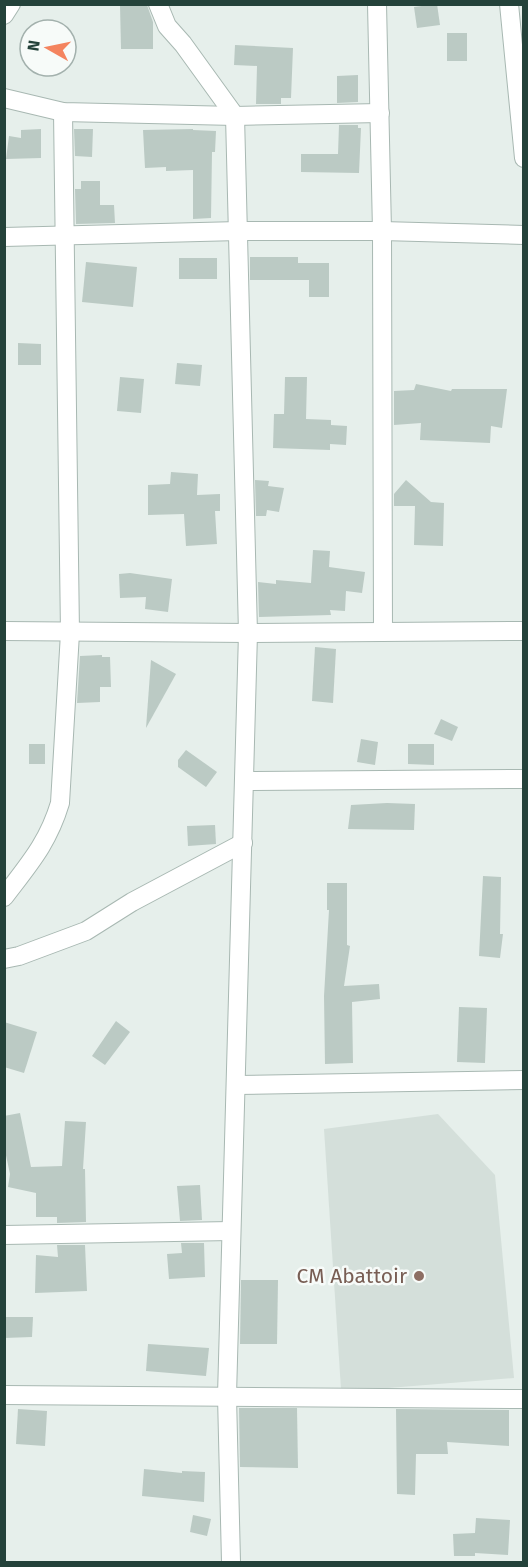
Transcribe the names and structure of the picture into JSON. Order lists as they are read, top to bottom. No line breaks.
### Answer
{"places":["CM Abattoir"],"north":"left"}
